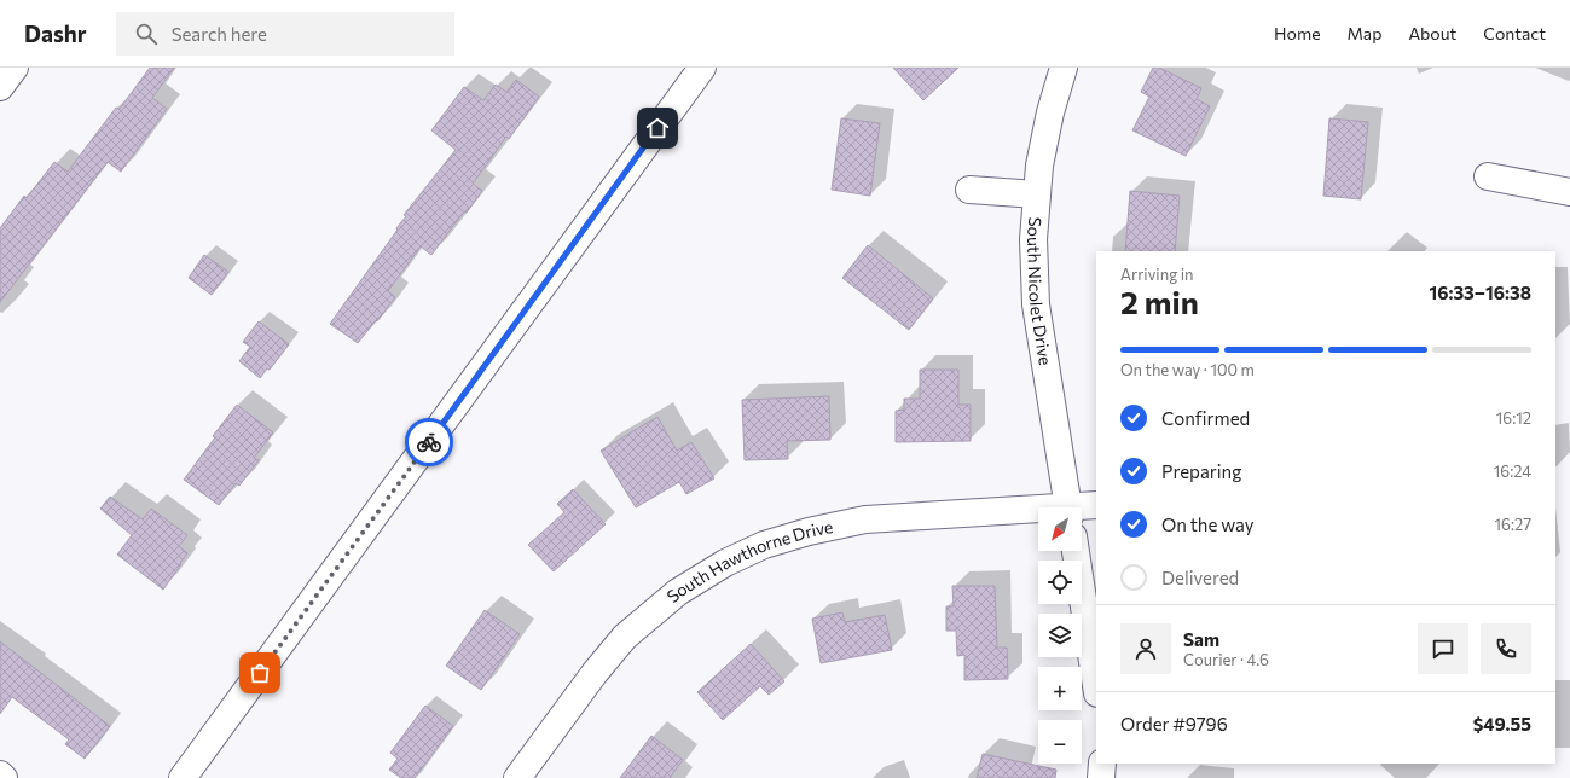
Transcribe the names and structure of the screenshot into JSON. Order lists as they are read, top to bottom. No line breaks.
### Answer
{"streets":{"street":["South Nicolet Drive","South Hawthorne Drive"]},"north":"bottom left","page":{"header":"Dashr","search":"Search here","nav":["Home","Map","About","Contact"],"heading":["2 min","Arriving in","16:33–16:38"],"panel":["Sam","Courier · 4.6","Order #9796","$49.55"],"bar":"On the way · 100 m","list":[["Confirmed","16:12"],["Preparing","16:24"],["On the way","16:27"],"Delivered"],"map_buttons":["+","−"]}}
